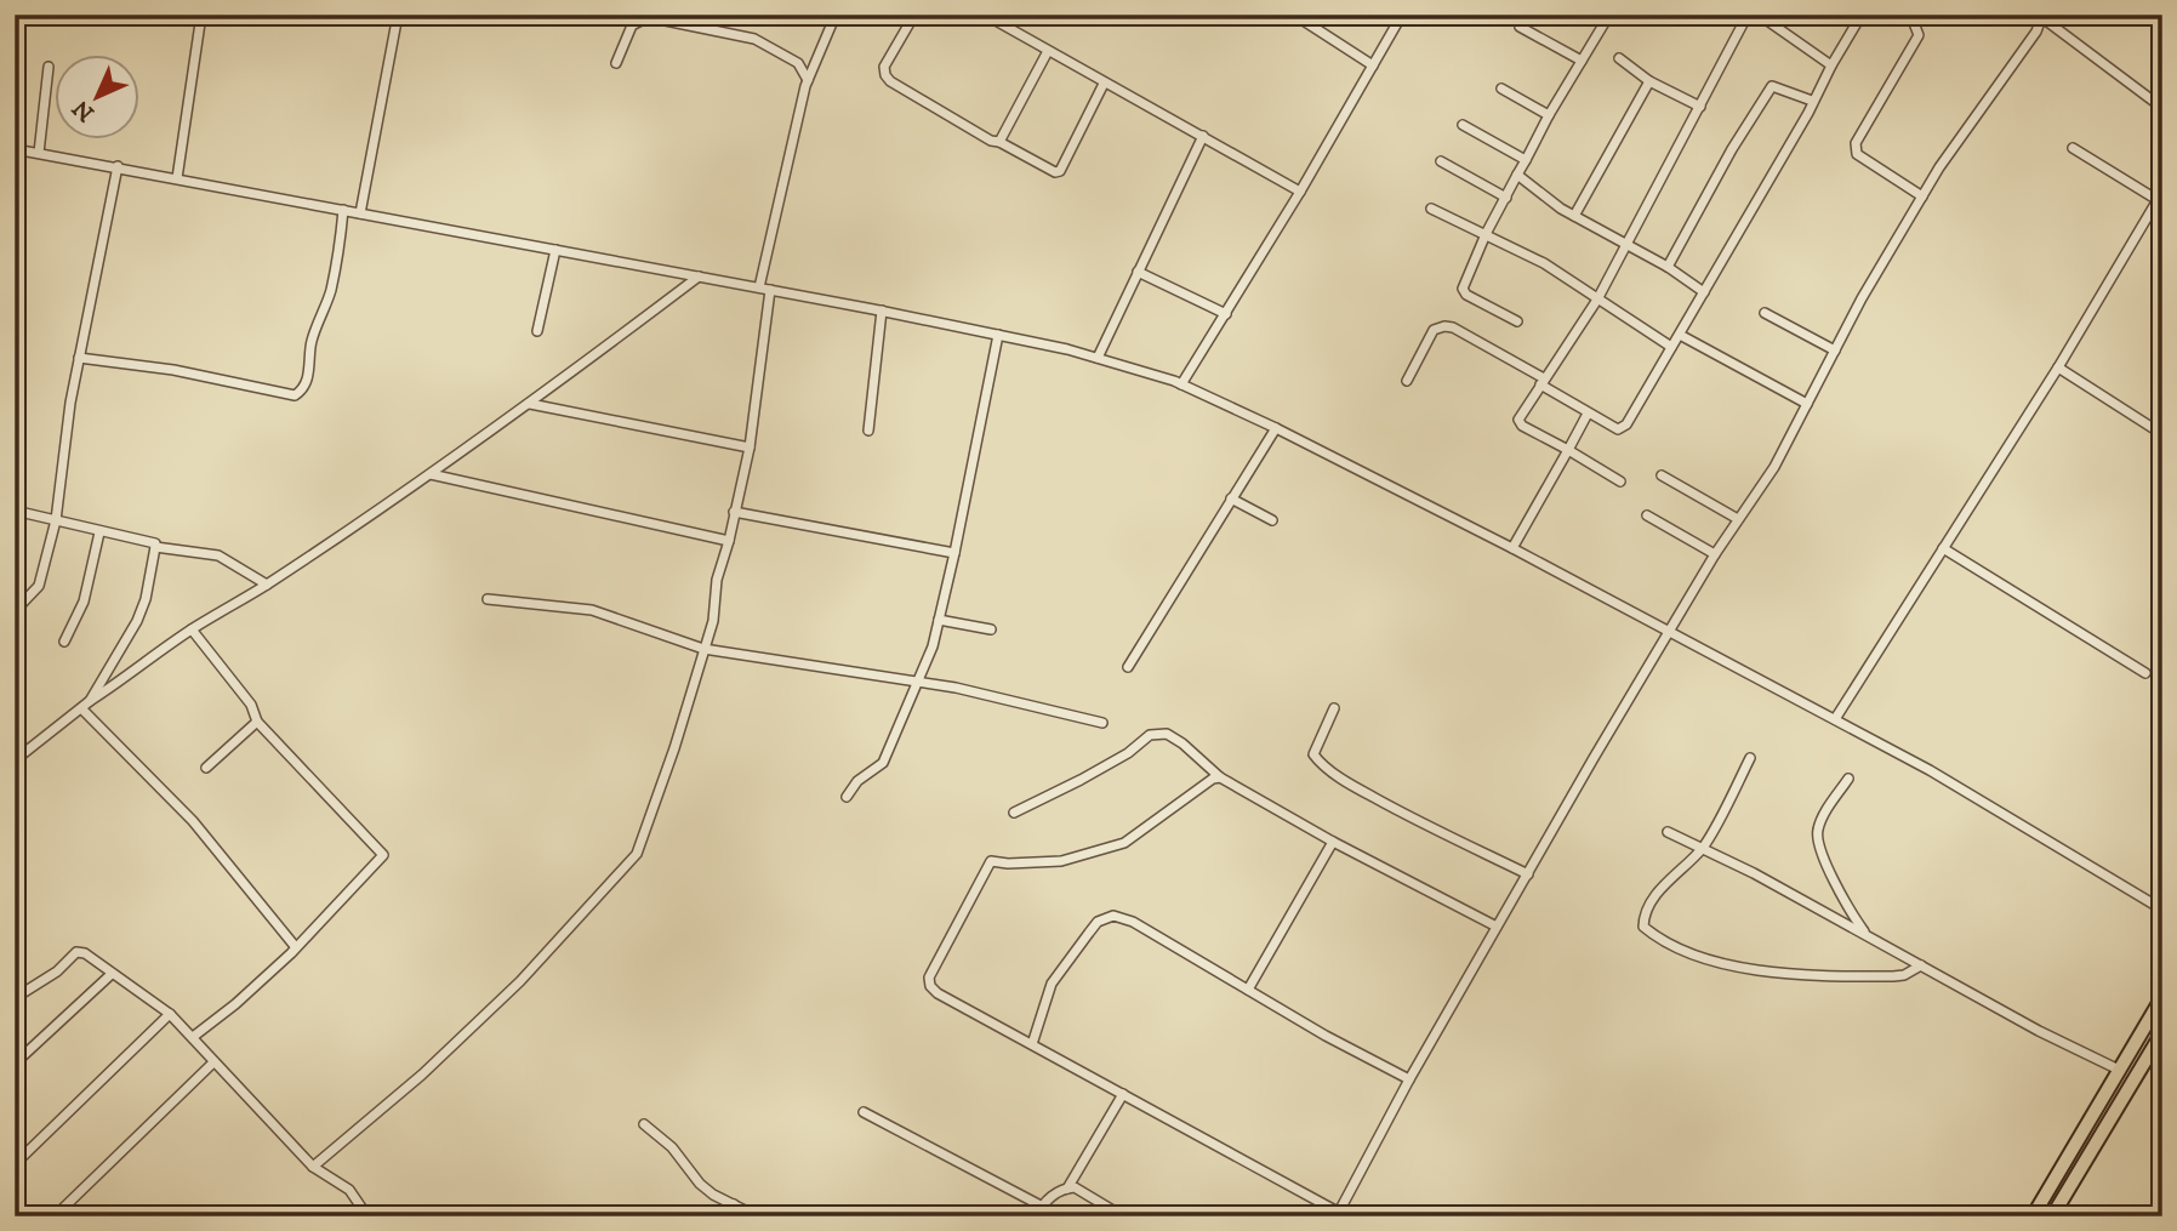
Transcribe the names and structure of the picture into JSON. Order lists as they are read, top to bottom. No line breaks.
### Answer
{"north":"bottom left"}
